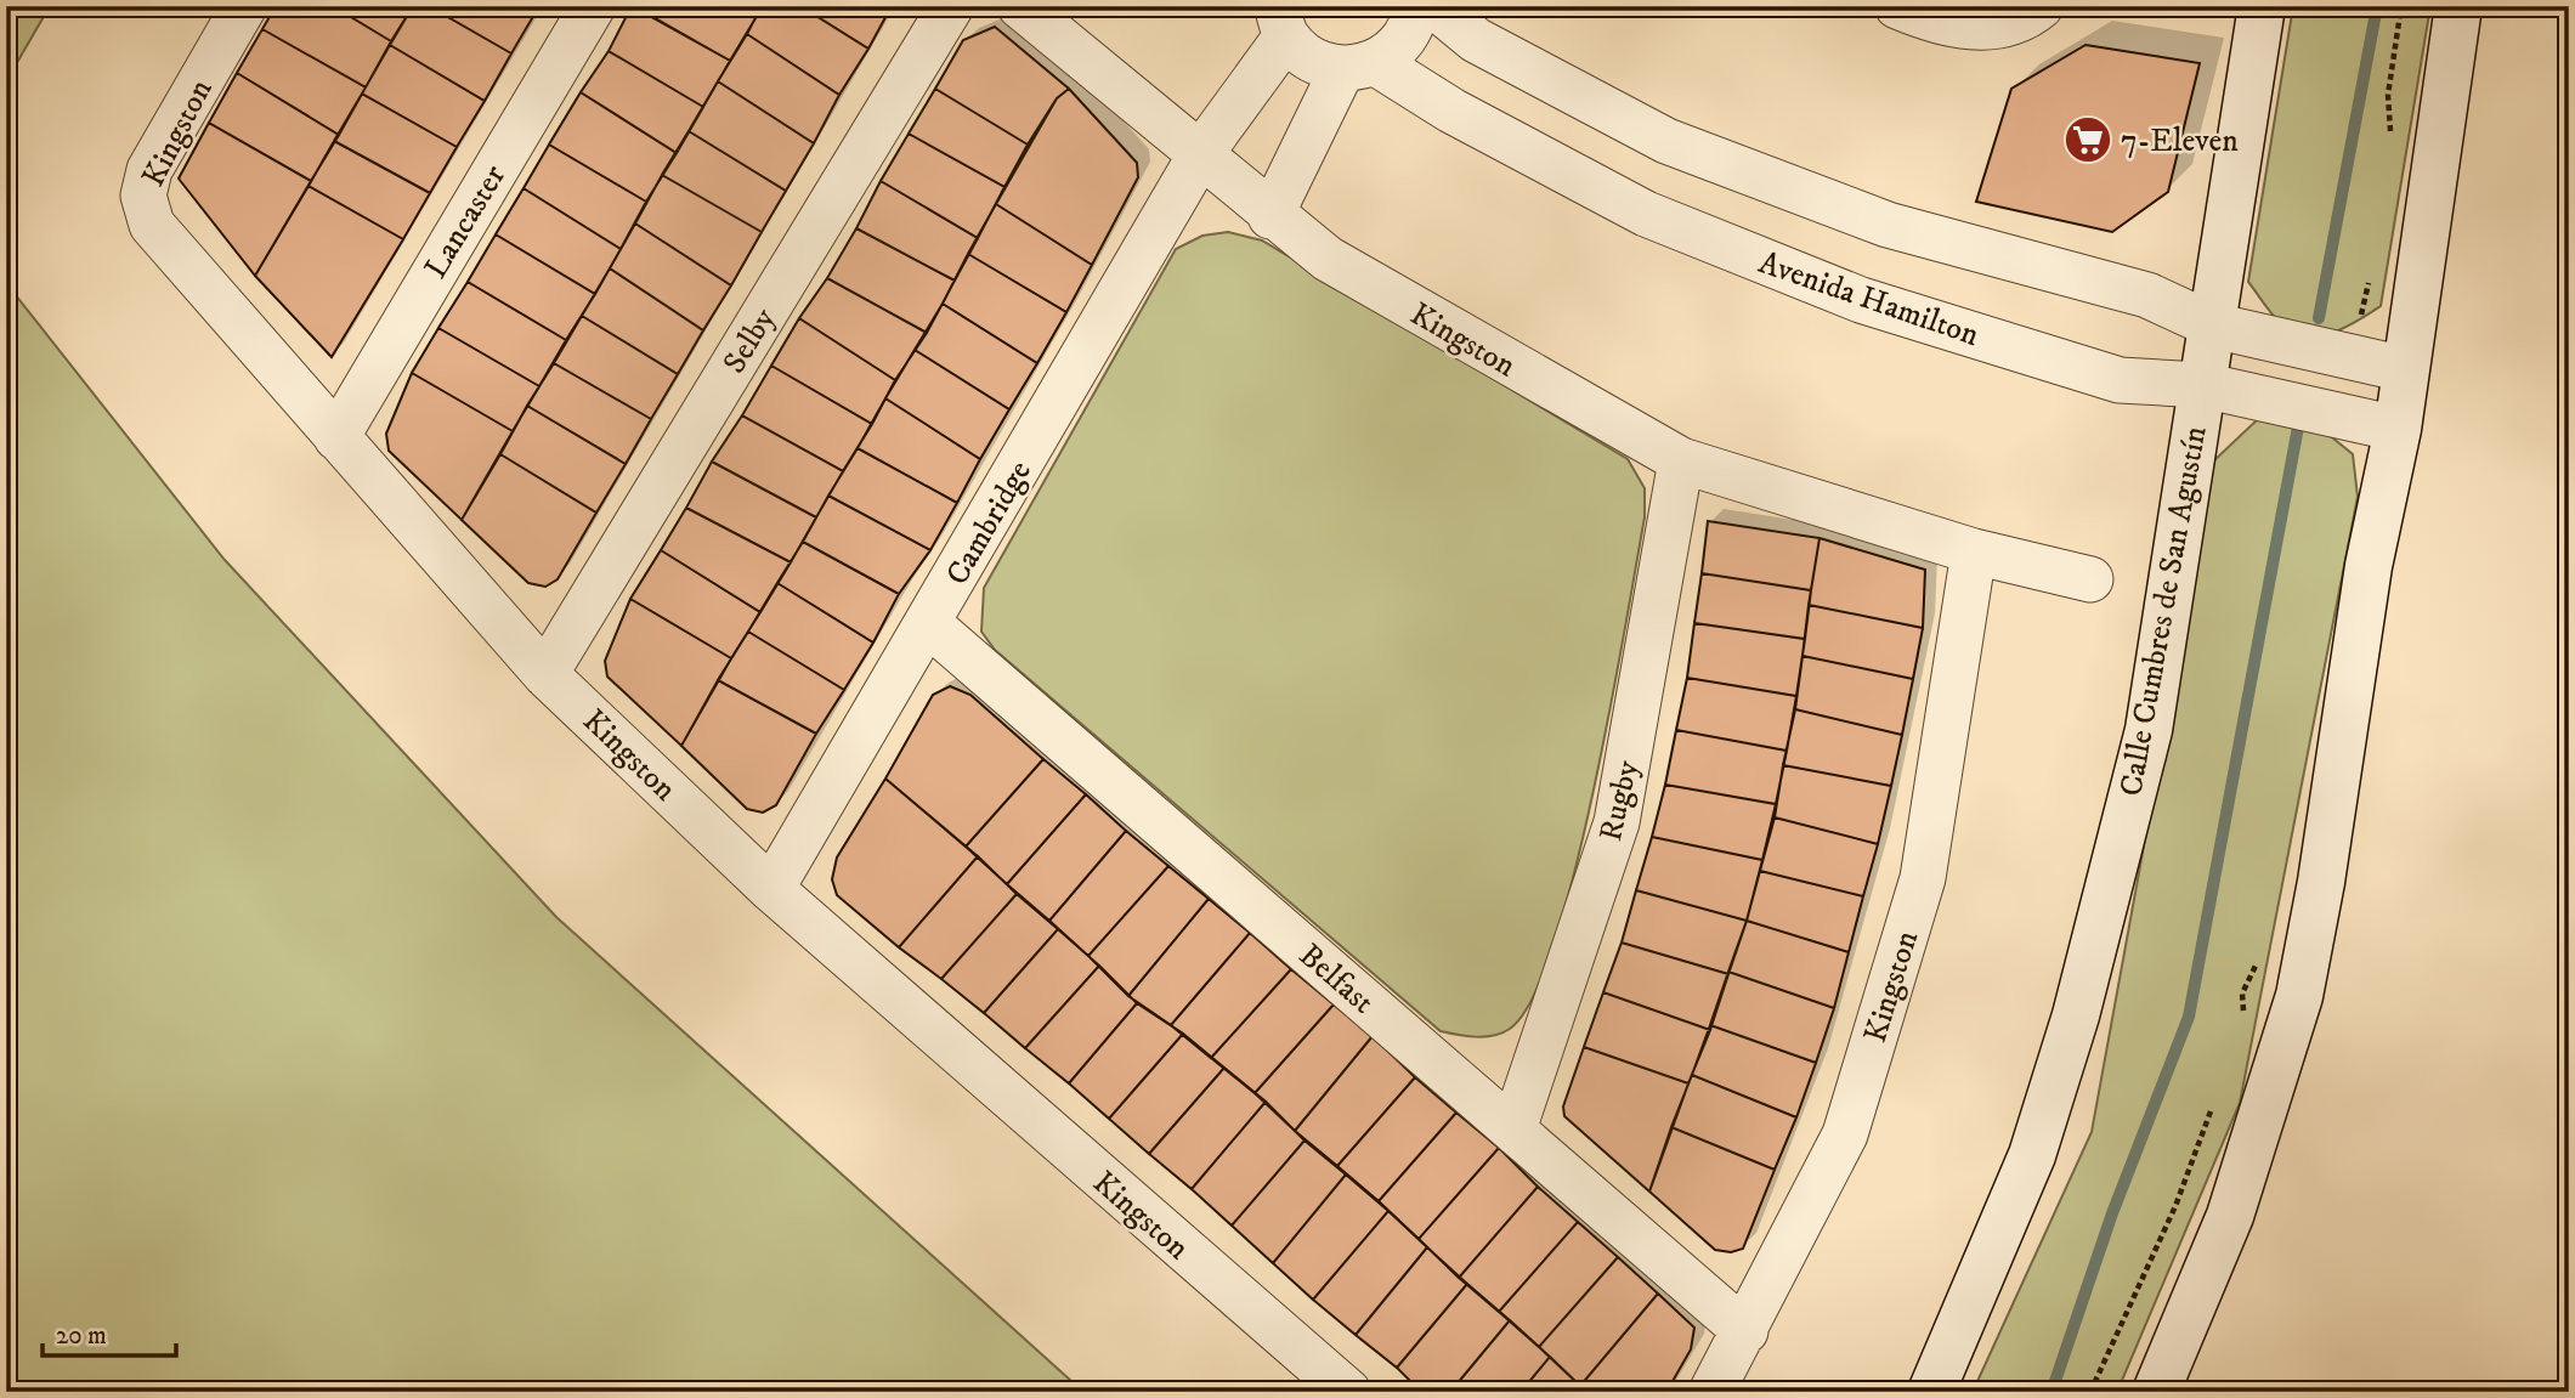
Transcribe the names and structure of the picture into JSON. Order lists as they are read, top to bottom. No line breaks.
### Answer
{"streets":{"street":["Kingston","Lancaster","Avenida Hamilton","Selby","Cambridge","Calle Cumbres de San Agustín","Rugby","Belfast"]},"crossings":[["Kingston","Lancaster"],["Kingston","Selby"],["Kingston","Cambridge"],["Kingston","Rugby"],["Kingston","Belfast"],["Avenida Hamilton","Cambridge"],["Avenida Hamilton","Calle Cumbres de San Agustín"],["Cambridge","Belfast"],["Rugby","Belfast"]],"places":{"supermarket":["7-Eleven"]},"scale_bar":"20 m"}
